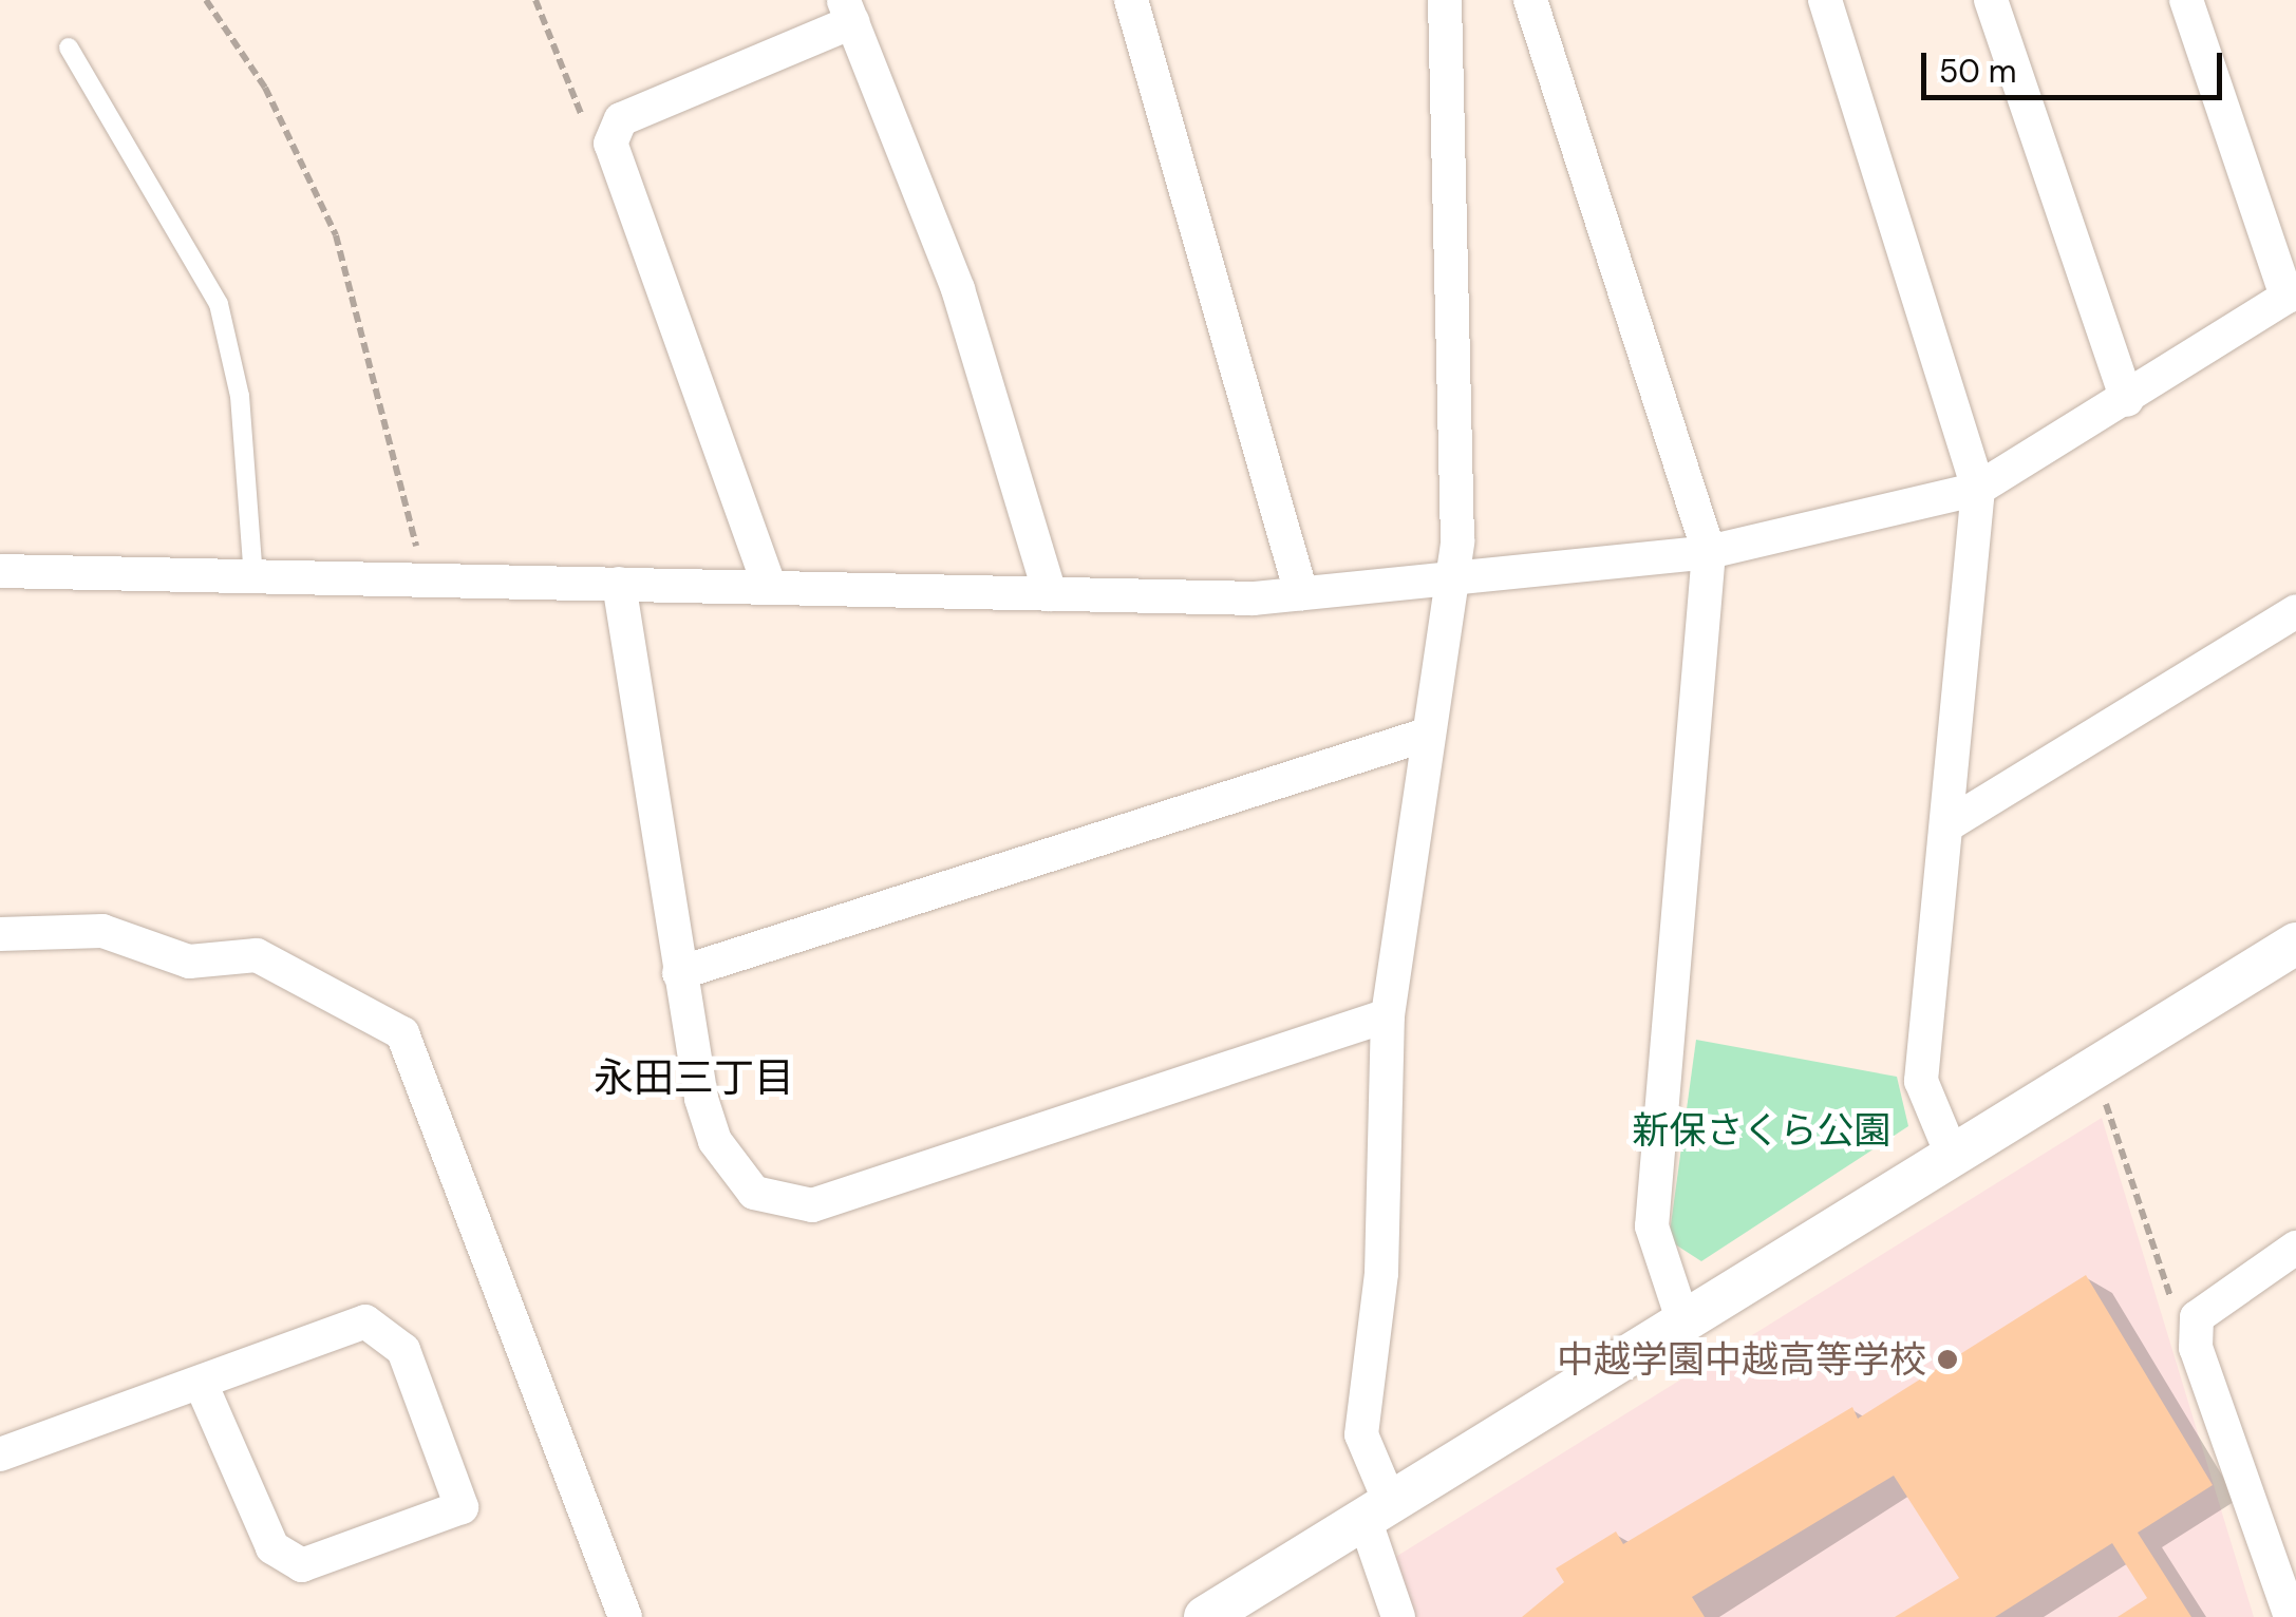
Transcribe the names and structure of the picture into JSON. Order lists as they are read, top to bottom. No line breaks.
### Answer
{"districts":["永田三丁目"],"parks":["新保さくら公園"],"places":["中越学園中越高等学校"],"scale_bar":"50 m"}
